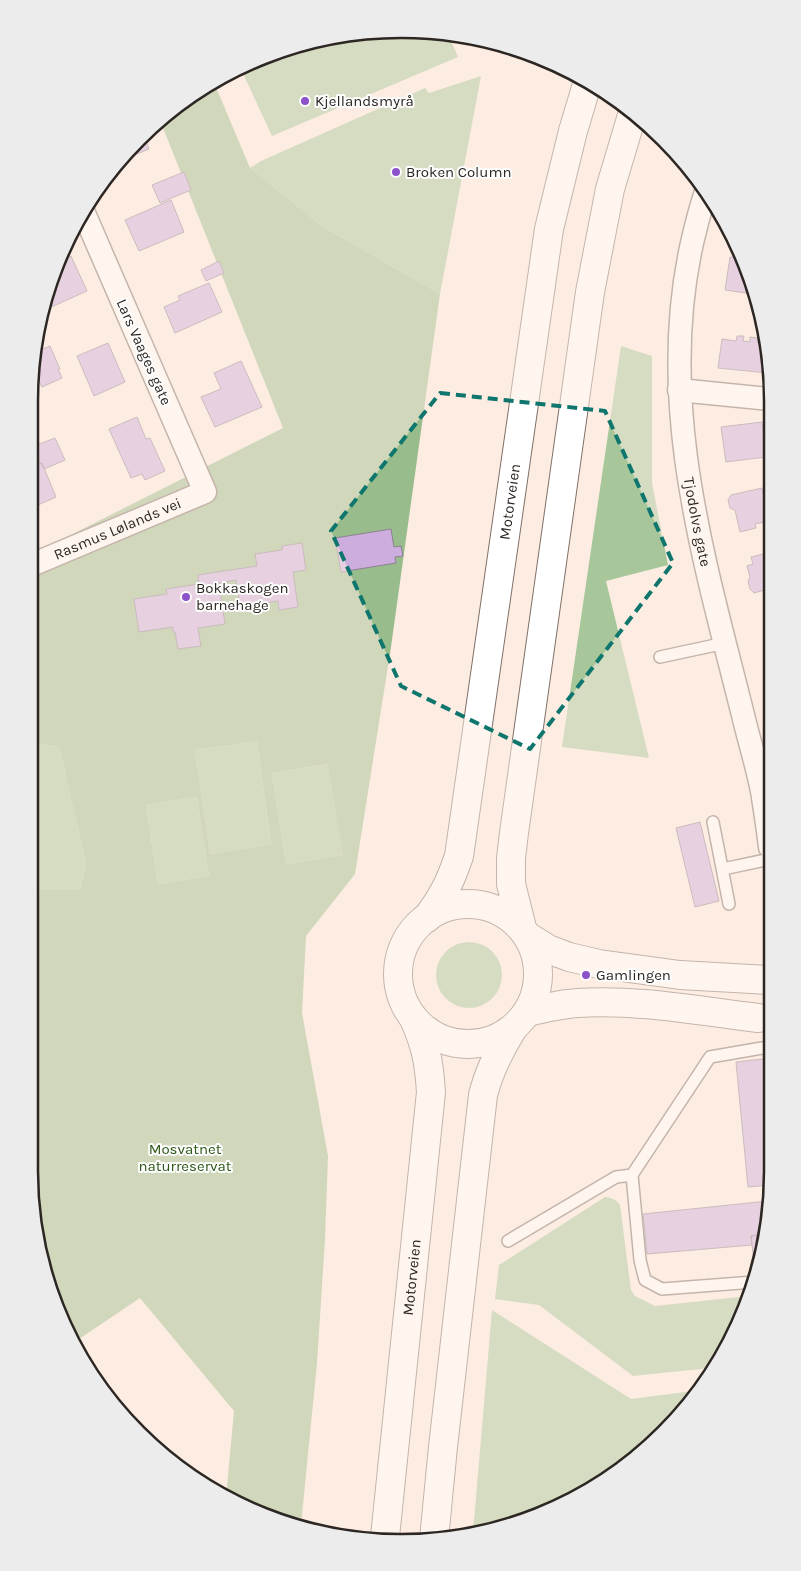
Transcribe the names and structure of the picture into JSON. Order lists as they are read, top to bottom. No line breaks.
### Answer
{"streets":{"highway":["Motorveien"],"street":["Lars Vaages gate","Tjodolvs gate","Rasmus Lølands vei"]},"crossings":[["Lars Vaages gate","Rasmus Lølands vei"]],"parks":["Mosvatnet naturreservat"],"places":["Kjellandsmyrå","Broken Column","Bokkaskogen barnehage","Gamlingen"]}
